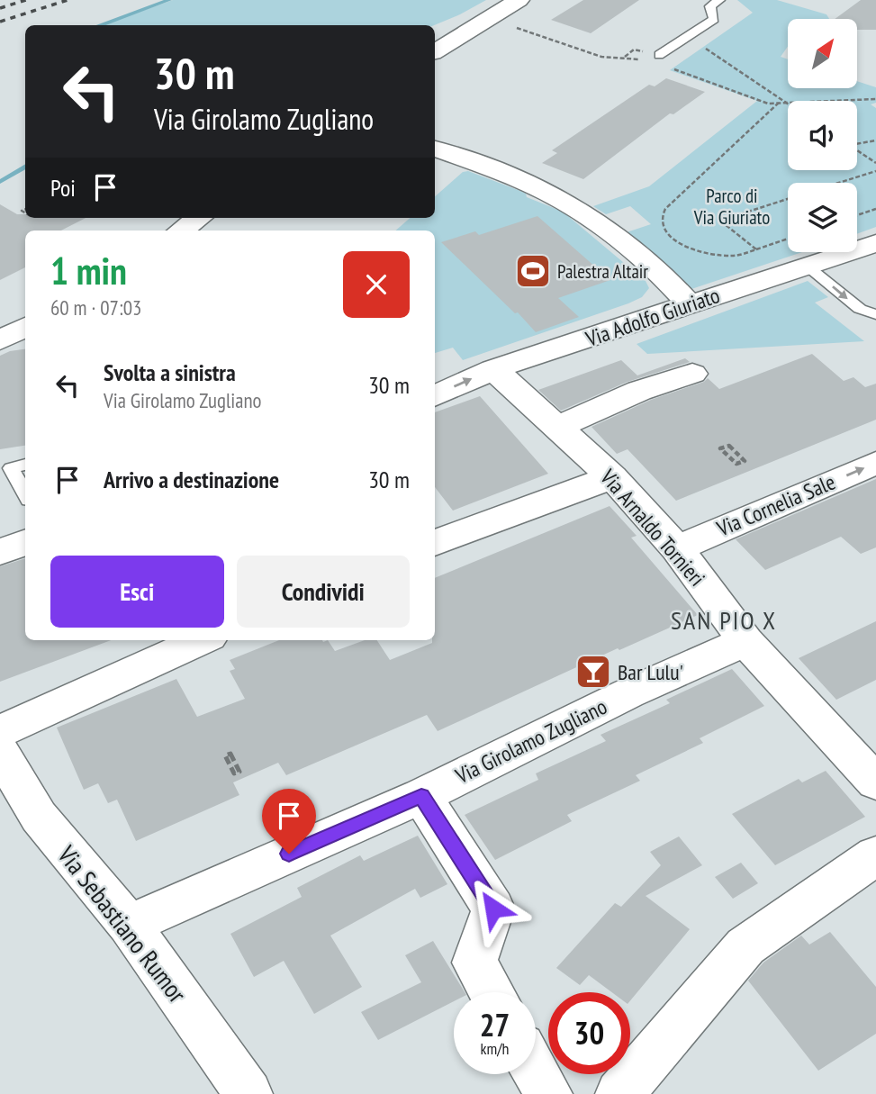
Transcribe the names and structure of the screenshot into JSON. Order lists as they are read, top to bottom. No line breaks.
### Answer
{"streets":{"street":["Via Adolfo Giuriato","Via Cornelia Sale","Via Arnaldo Tornieri","Via Girolamo Zugliano","Via Sebastiano Rumor"]},"crossings":[["Via Adolfo Giuriato","Via Arnaldo Tornieri"],["Via Cornelia Sale","Via Arnaldo Tornieri"],["Via Arnaldo Tornieri","Via Girolamo Zugliano"],["Via Girolamo Zugliano","Via Sebastiano Rumor"]],"districts":["SAN PIO X"],"parks":["Parco di Via Giuriato"],"places":{"sports":["Palestra Altair"],"bar":["Bar Lulu'"]},"north":"top right","page":{"turn":["30 m","Via Girolamo Zugliano"],"then":"Poi","heading":["1 min","60 m · 07:03"],"list":[{"name":"Svolta a sinistra","note":"Via Girolamo Zugliano","value":"30 m"},{"name":"Arrivo a destinazione","value":"30 m"}],"buttons":["Esci","Condividi"],"speed":"27 km/h","limit":"30"}}
